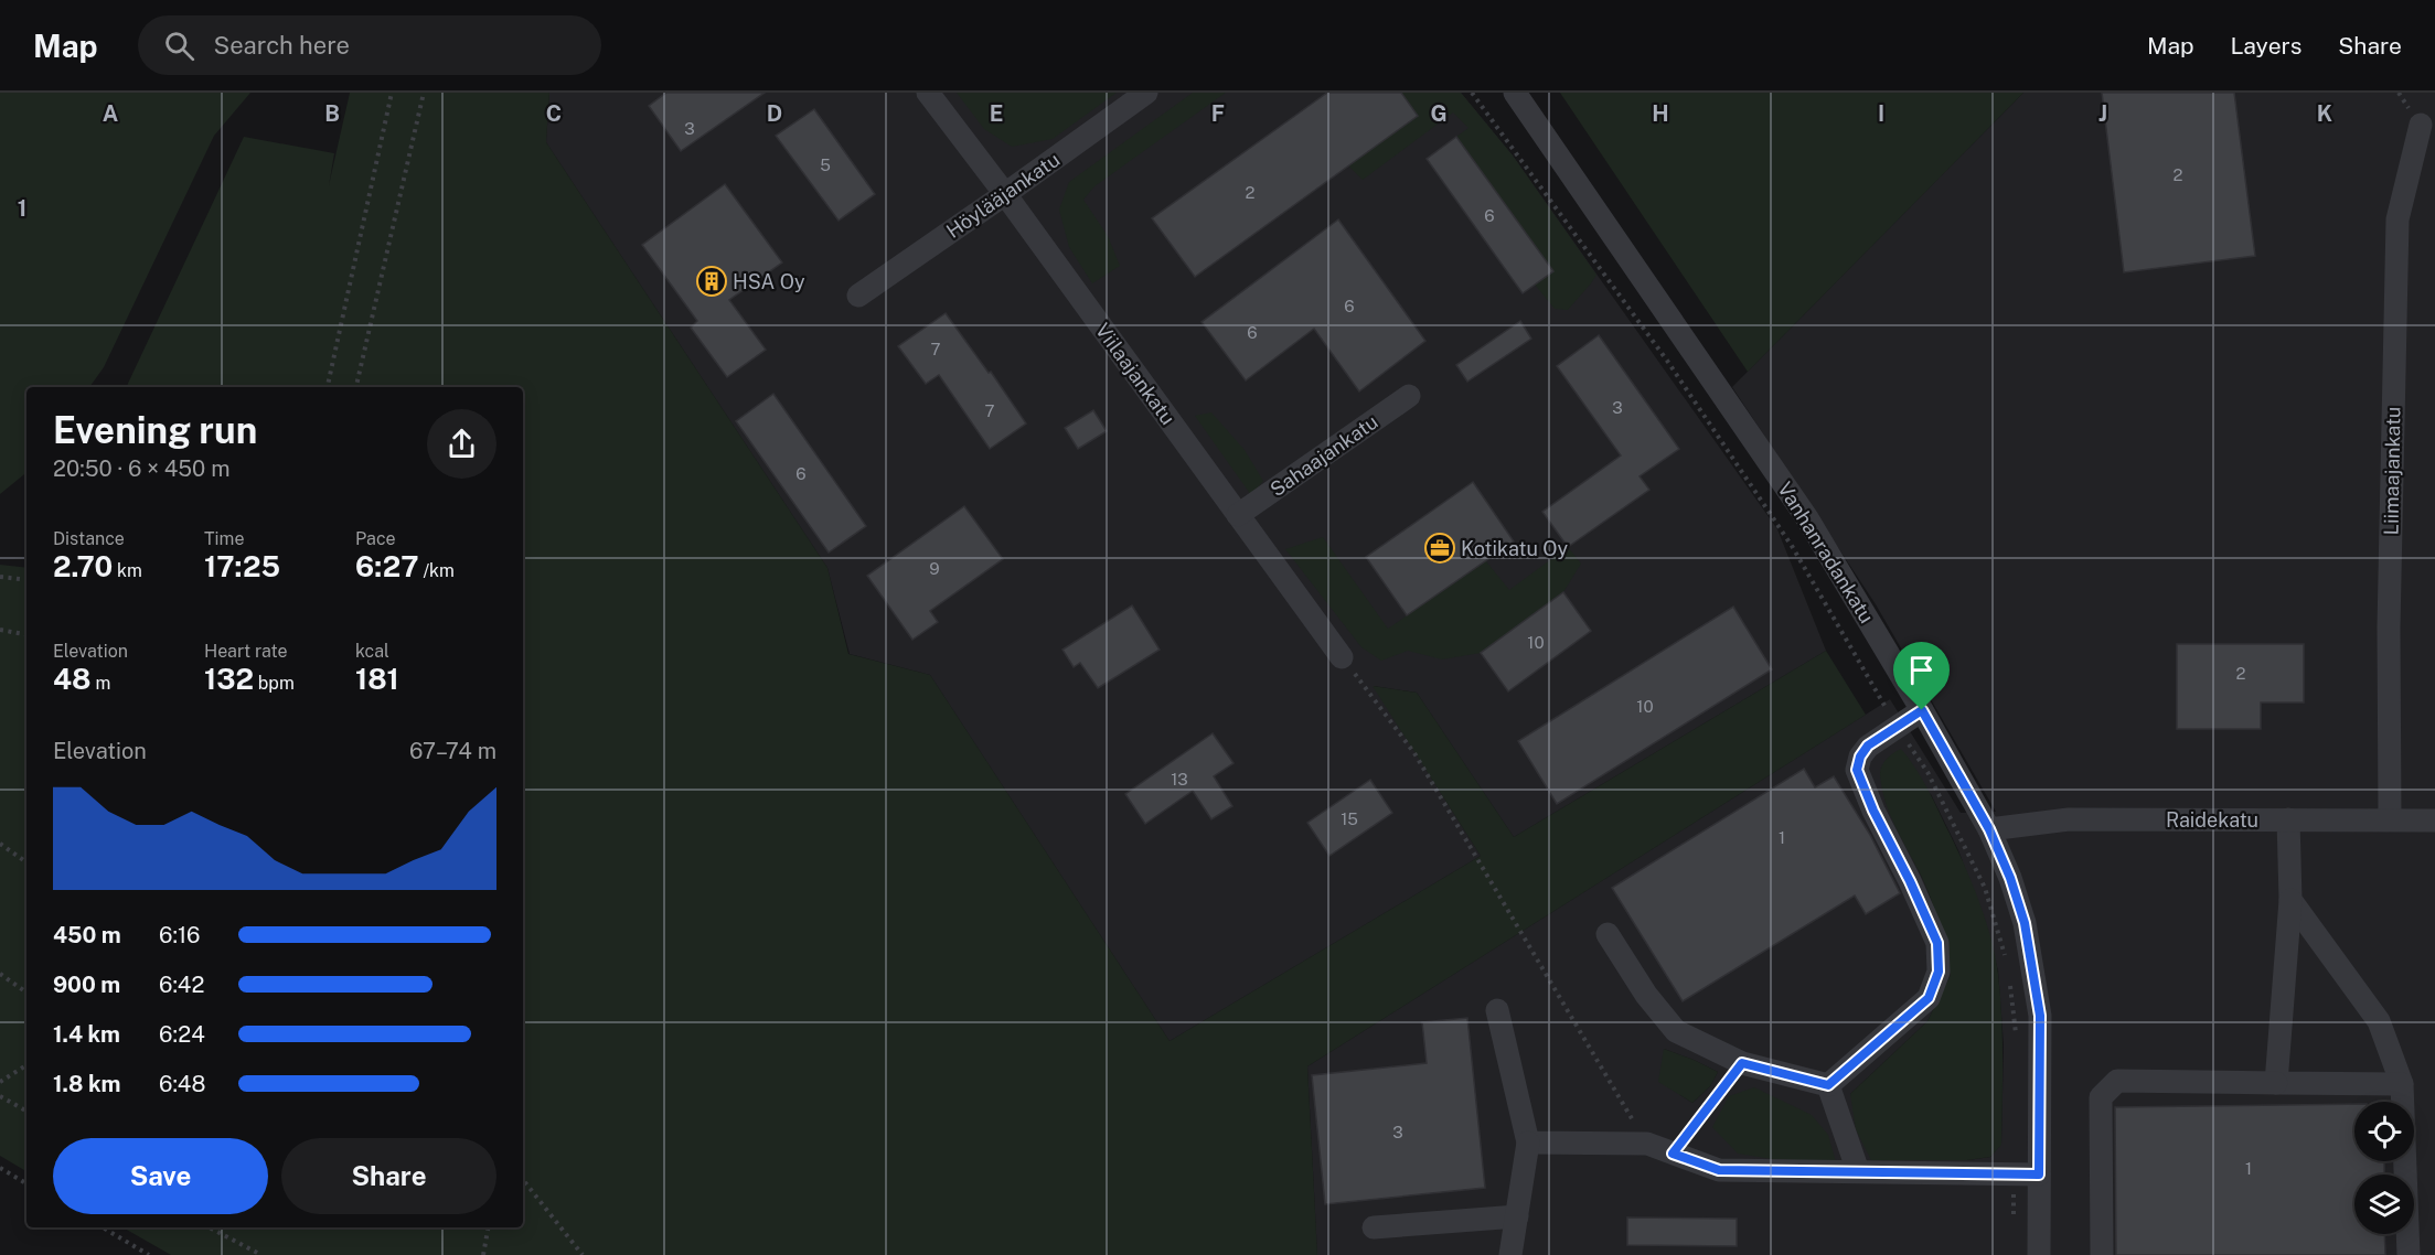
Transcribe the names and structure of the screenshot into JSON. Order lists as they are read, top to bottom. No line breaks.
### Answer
{"streets":{"street":["Höylääjankatu","Viilaajankatu","Sahaajankatu","Liimaajankatu","Vanhanradankatu","Raidekatu"]},"crossings":[["Höylääjankatu","Viilaajankatu"],["Viilaajankatu","Sahaajankatu"],["Liimaajankatu","Raidekatu"],["Vanhanradankatu","Raidekatu"]],"places":{"building":["HSA Oy"],"office":["Kotikatu Oy"]},"house_numbers":["3","5","2","2","6","6","6","7","3","7","6","9","10","2","10","13","15","1","3","1"],"page":{"header":"Map","search":"Search here","nav":["Map","Layers","Share"],"heading":["Evening run","20:50 · 6 × 450 m"],"stats":[["Distance","2.70 km"],["Time","17:25"],["Pace","6:27 /km"],["Elevation","48 m"],["Heart rate","132 bpm"],["kcal","181"]],"chart":["Elevation","67–74 m"],"list":[{"name":"450 m","note":"6:16"},{"name":"900 m","note":"6:42"},{"name":"1.4 km","note":"6:24"},{"name":"1.8 km","note":"6:48"}],"buttons":["Save","Share"]},"grid":{"columns":["A","B","C","D","E","F","G","H","I","J","K"],"rows":["1"]}}
